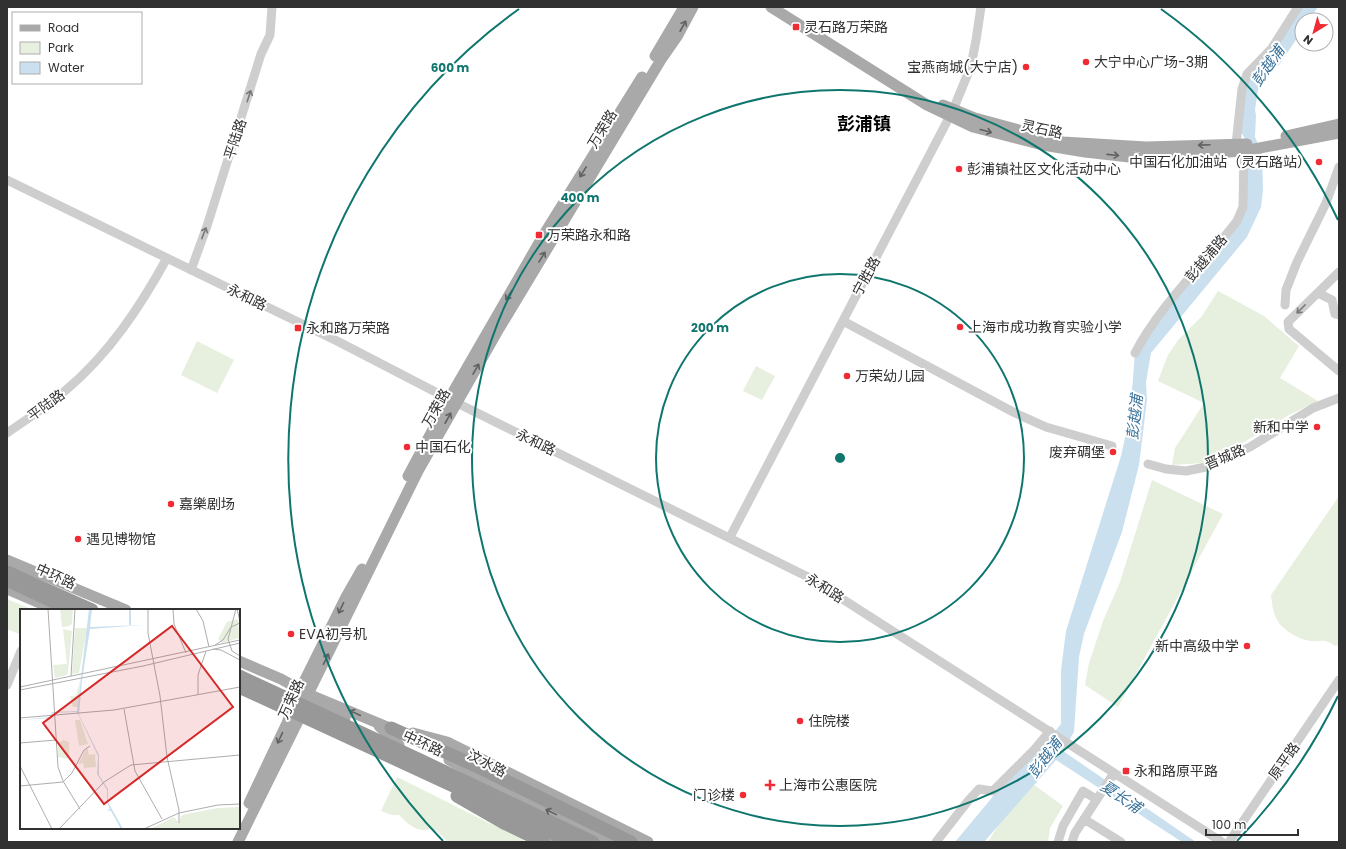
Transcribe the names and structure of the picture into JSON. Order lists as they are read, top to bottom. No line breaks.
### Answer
{"streets":{"highway":["中环路"],"main road":["万荣路","灵石路","汶水路"],"street":["平陆路","彭越浦路","宁胜路","永和路","晋城路","原平路"]},"crossings":[["万荣路","永和路"],["万荣路","汶水路"],["灵石路","彭越浦路"],["灵石路","宁胜路"],["平陆路","永和路"],["宁胜路","永和路"]],"one_way":["平陆路"],"districts":["彭浦镇"],"water":["彭越浦","夏长浦"],"places":{"transit":["灵石路万荣路","万荣路永和路","永和路万荣路","永和路原平路"],"other":["大宁中心广场-3期","宝燕商城(大宁店)","中国石化加油站（灵石路站）","彭浦镇社区文化活动中心","上海市成功教育实验小学","万荣幼儿园","新和中学","中国石化","废弃碉堡","嘉樂剧场","遇见博物馆","EVA初号机","新中高级中学","住院楼","门诊楼"],"health":["上海市公惠医院"]},"legend":["Road","Park","Water"],"scale_bar":"100 m","north":"bottom left","rings":["600 m","400 m","200 m"]}
